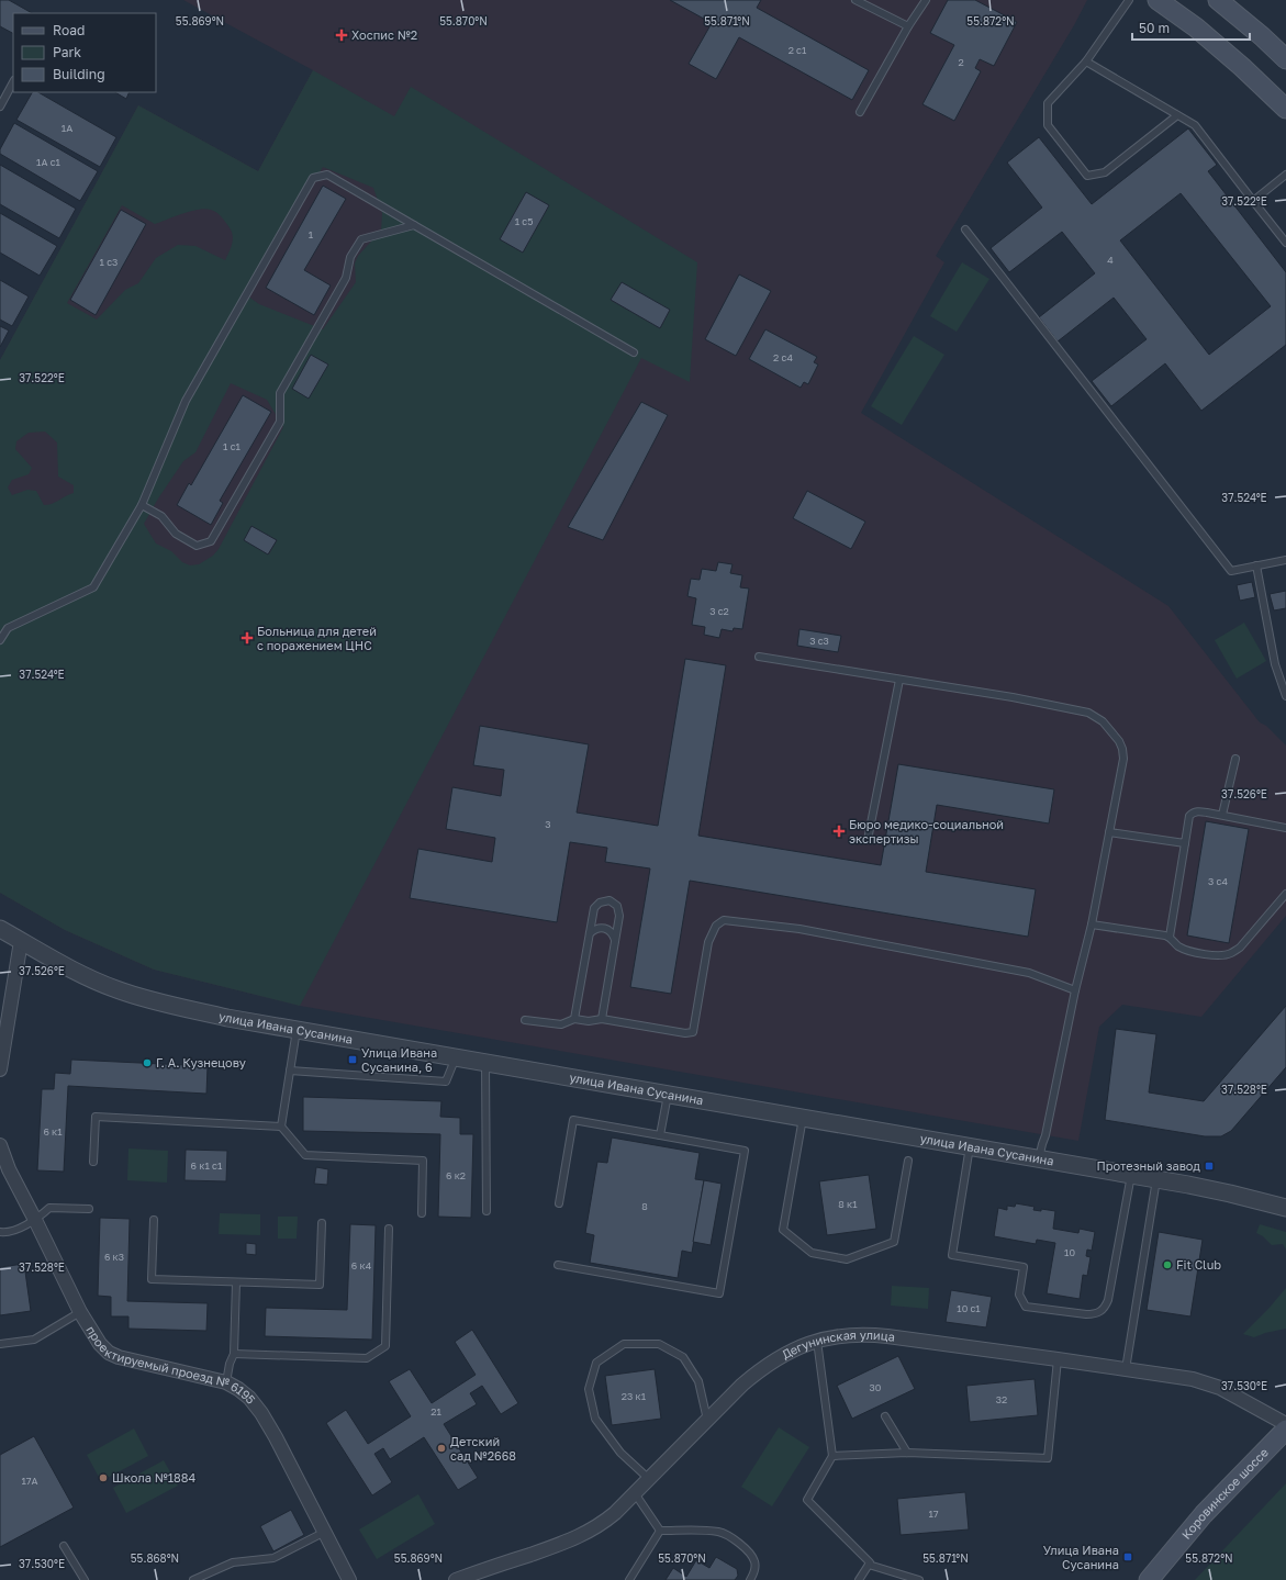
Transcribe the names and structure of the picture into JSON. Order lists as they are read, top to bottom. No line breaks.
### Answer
{"streets":{"main road":["Коровинское шоссе"],"street":["улица Ивана Сусанина","Дегунинская улица","проектируемый проезд № 6195"]},"places":{"health":["Хоспис №2","Больница для детей с поражением ЦНС","Бюро медико-социальной экспертизы"],"transit":["Улица Ивана Сусанина, 6","Протезный завод","Улица Ивана Сусанина"],"other":["Г. А. Кузнецову","Fit Club","Детский сад №2668","Школа №1884"]},"house_numbers":["2 с1","2","1A","1А с1","1 с5","1","4","1 с3","2 с4","1 с1","3 с2","3 с3","3","3 с4","6 к1","6 к1 с1","6 к2","8 к1","8","10","6 к3","6 к4","10 с1","30","23 к1","32","21","17А","17"],"legend":["Road","Park","Building"],"scale_bar":"50 m","coordinates":["55.869°N","55.870°N","55.871°N","55.872°N","37.522°E","37.524°E","37.526°E","37.528°E","37.530°E","55.868°N"]}
